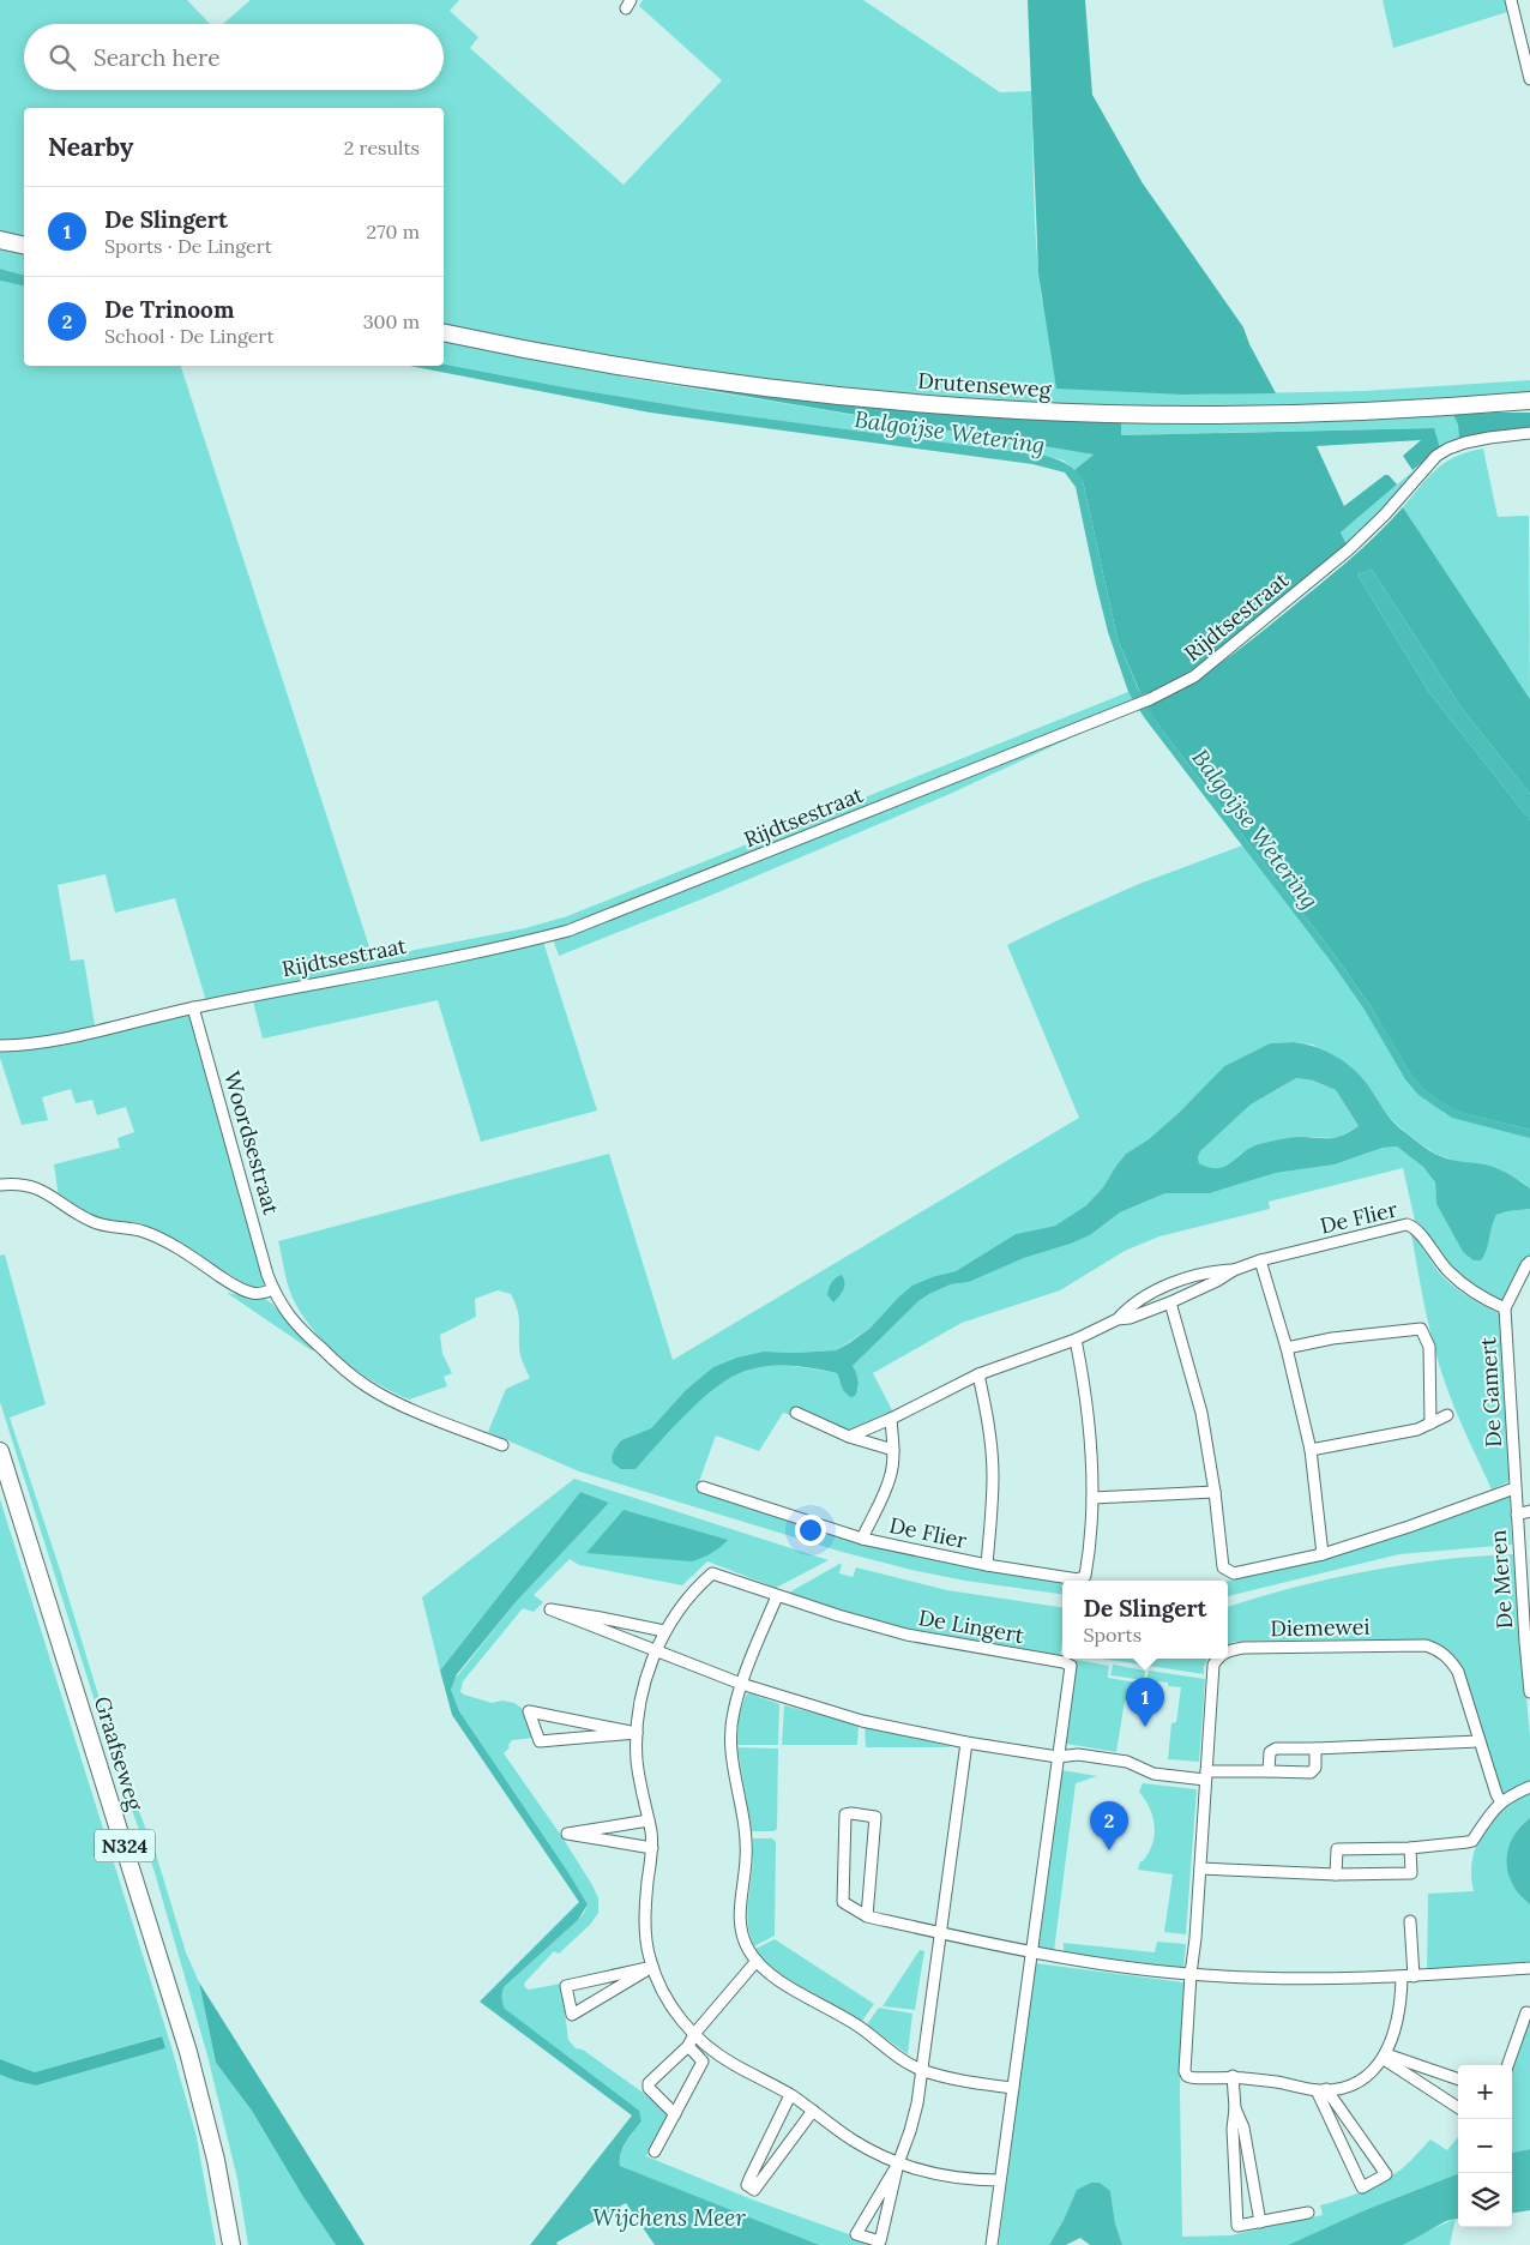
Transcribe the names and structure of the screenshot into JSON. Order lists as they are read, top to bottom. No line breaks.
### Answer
{"streets":{"main road":["Drutenseweg","Graafseweg","N324"],"street":["Rijdtsestraat","Woordsestraat","De Flier","De Gamert","De Meren","De Lingert","Diemewei"]},"crossings":[["Rijdtsestraat","Woordsestraat"],["De Flier","De Gamert"],["De Gamert","De Meren"]],"water":["Balgoijse Wetering","Wijchens Meer"],"page":{"search":"Search here","heading":["Nearby","2 results"],"list":[{"mark":"1","name":"De Slingert","note":"Sports · De Lingert","value":"270 m"},{"mark":"2","name":"De Trinoom","note":"School · De Lingert","value":"300 m"}],"popup":["De Slingert","Sports"],"pins":["1","2"],"map_buttons":["+","−"]}}
